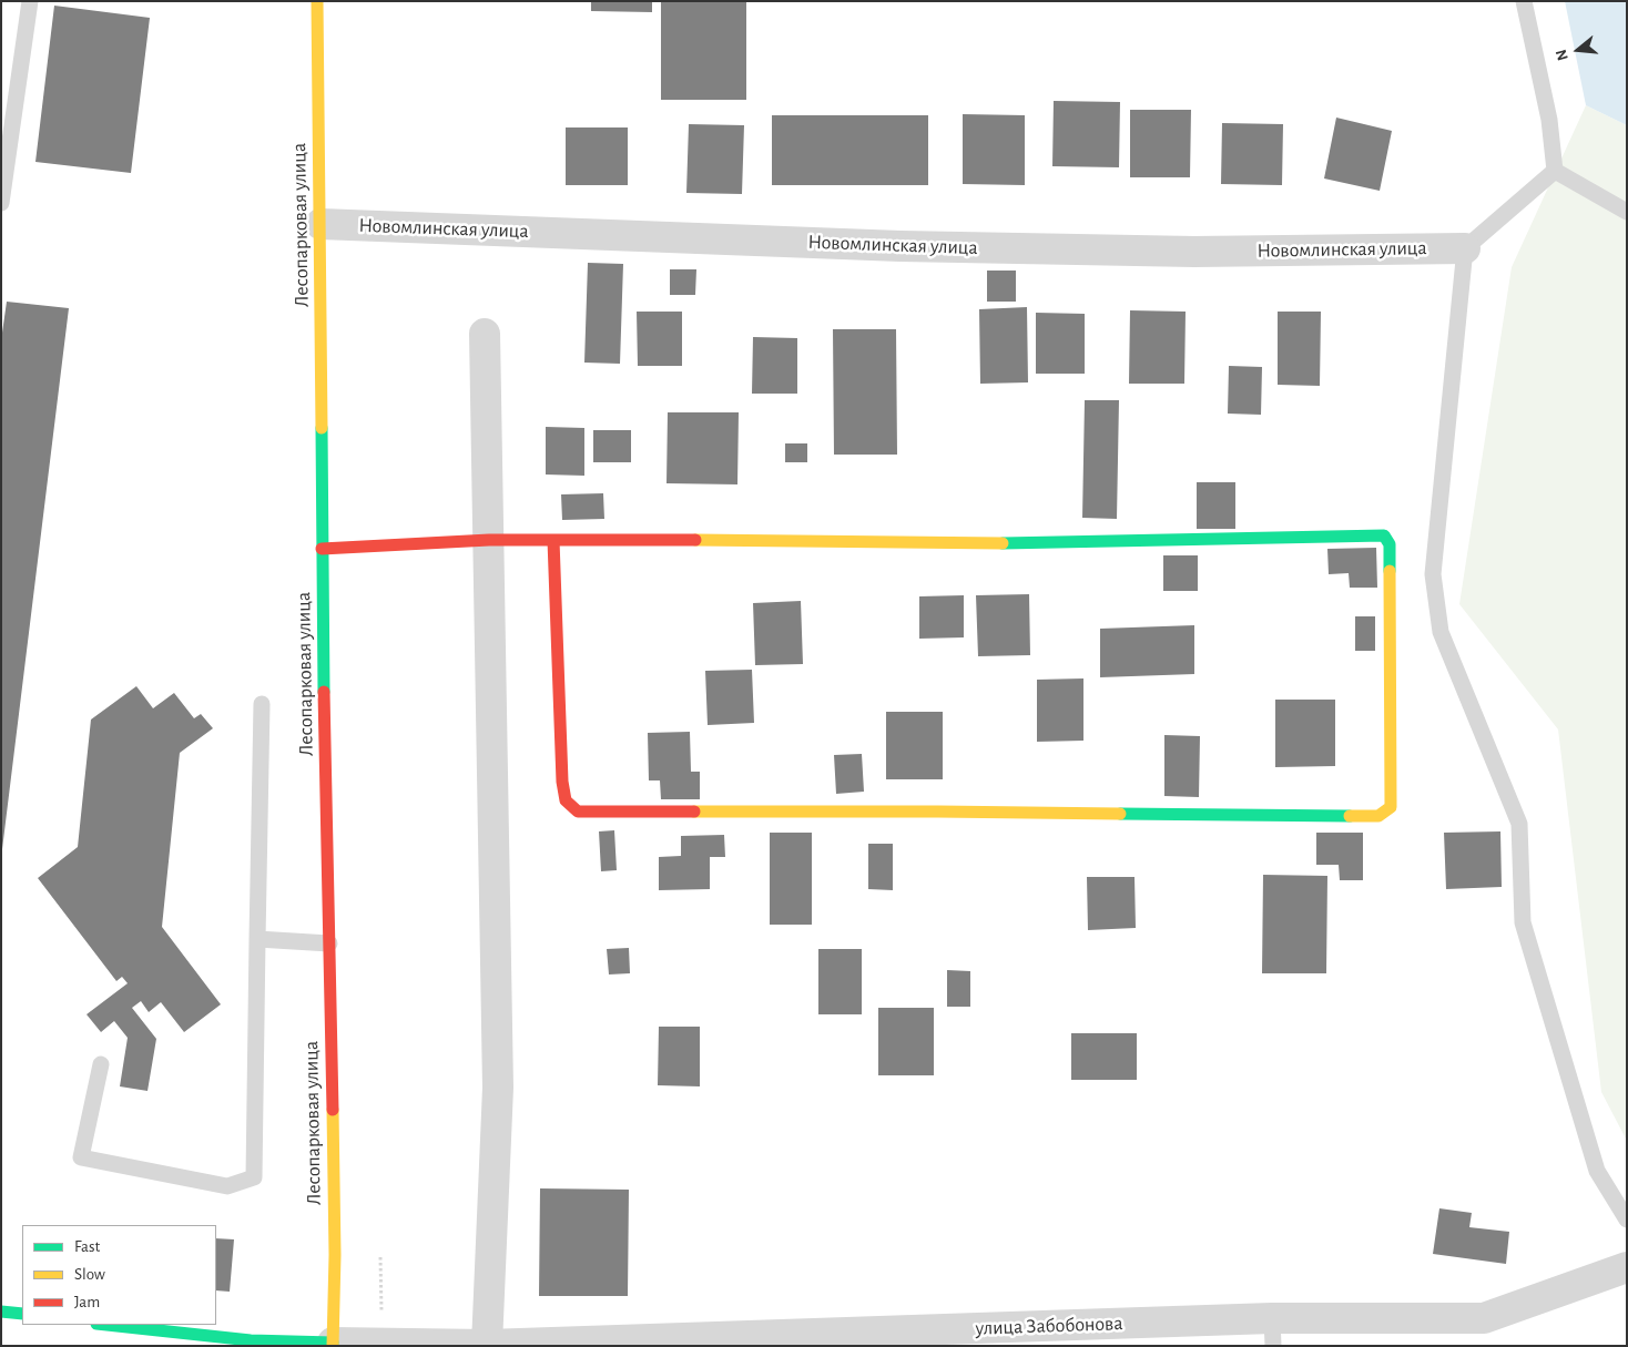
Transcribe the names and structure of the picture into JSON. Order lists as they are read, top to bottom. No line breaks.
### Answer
{"streets":{"street":["Лесопарковая улица","Новомлинская улица","улица Забобонова"]},"crossings":[["Лесопарковая улица","Новомлинская улица"],["Лесопарковая улица","улица Забобонова"]],"legend":["Fast","Slow","Jam"],"north":"left"}
